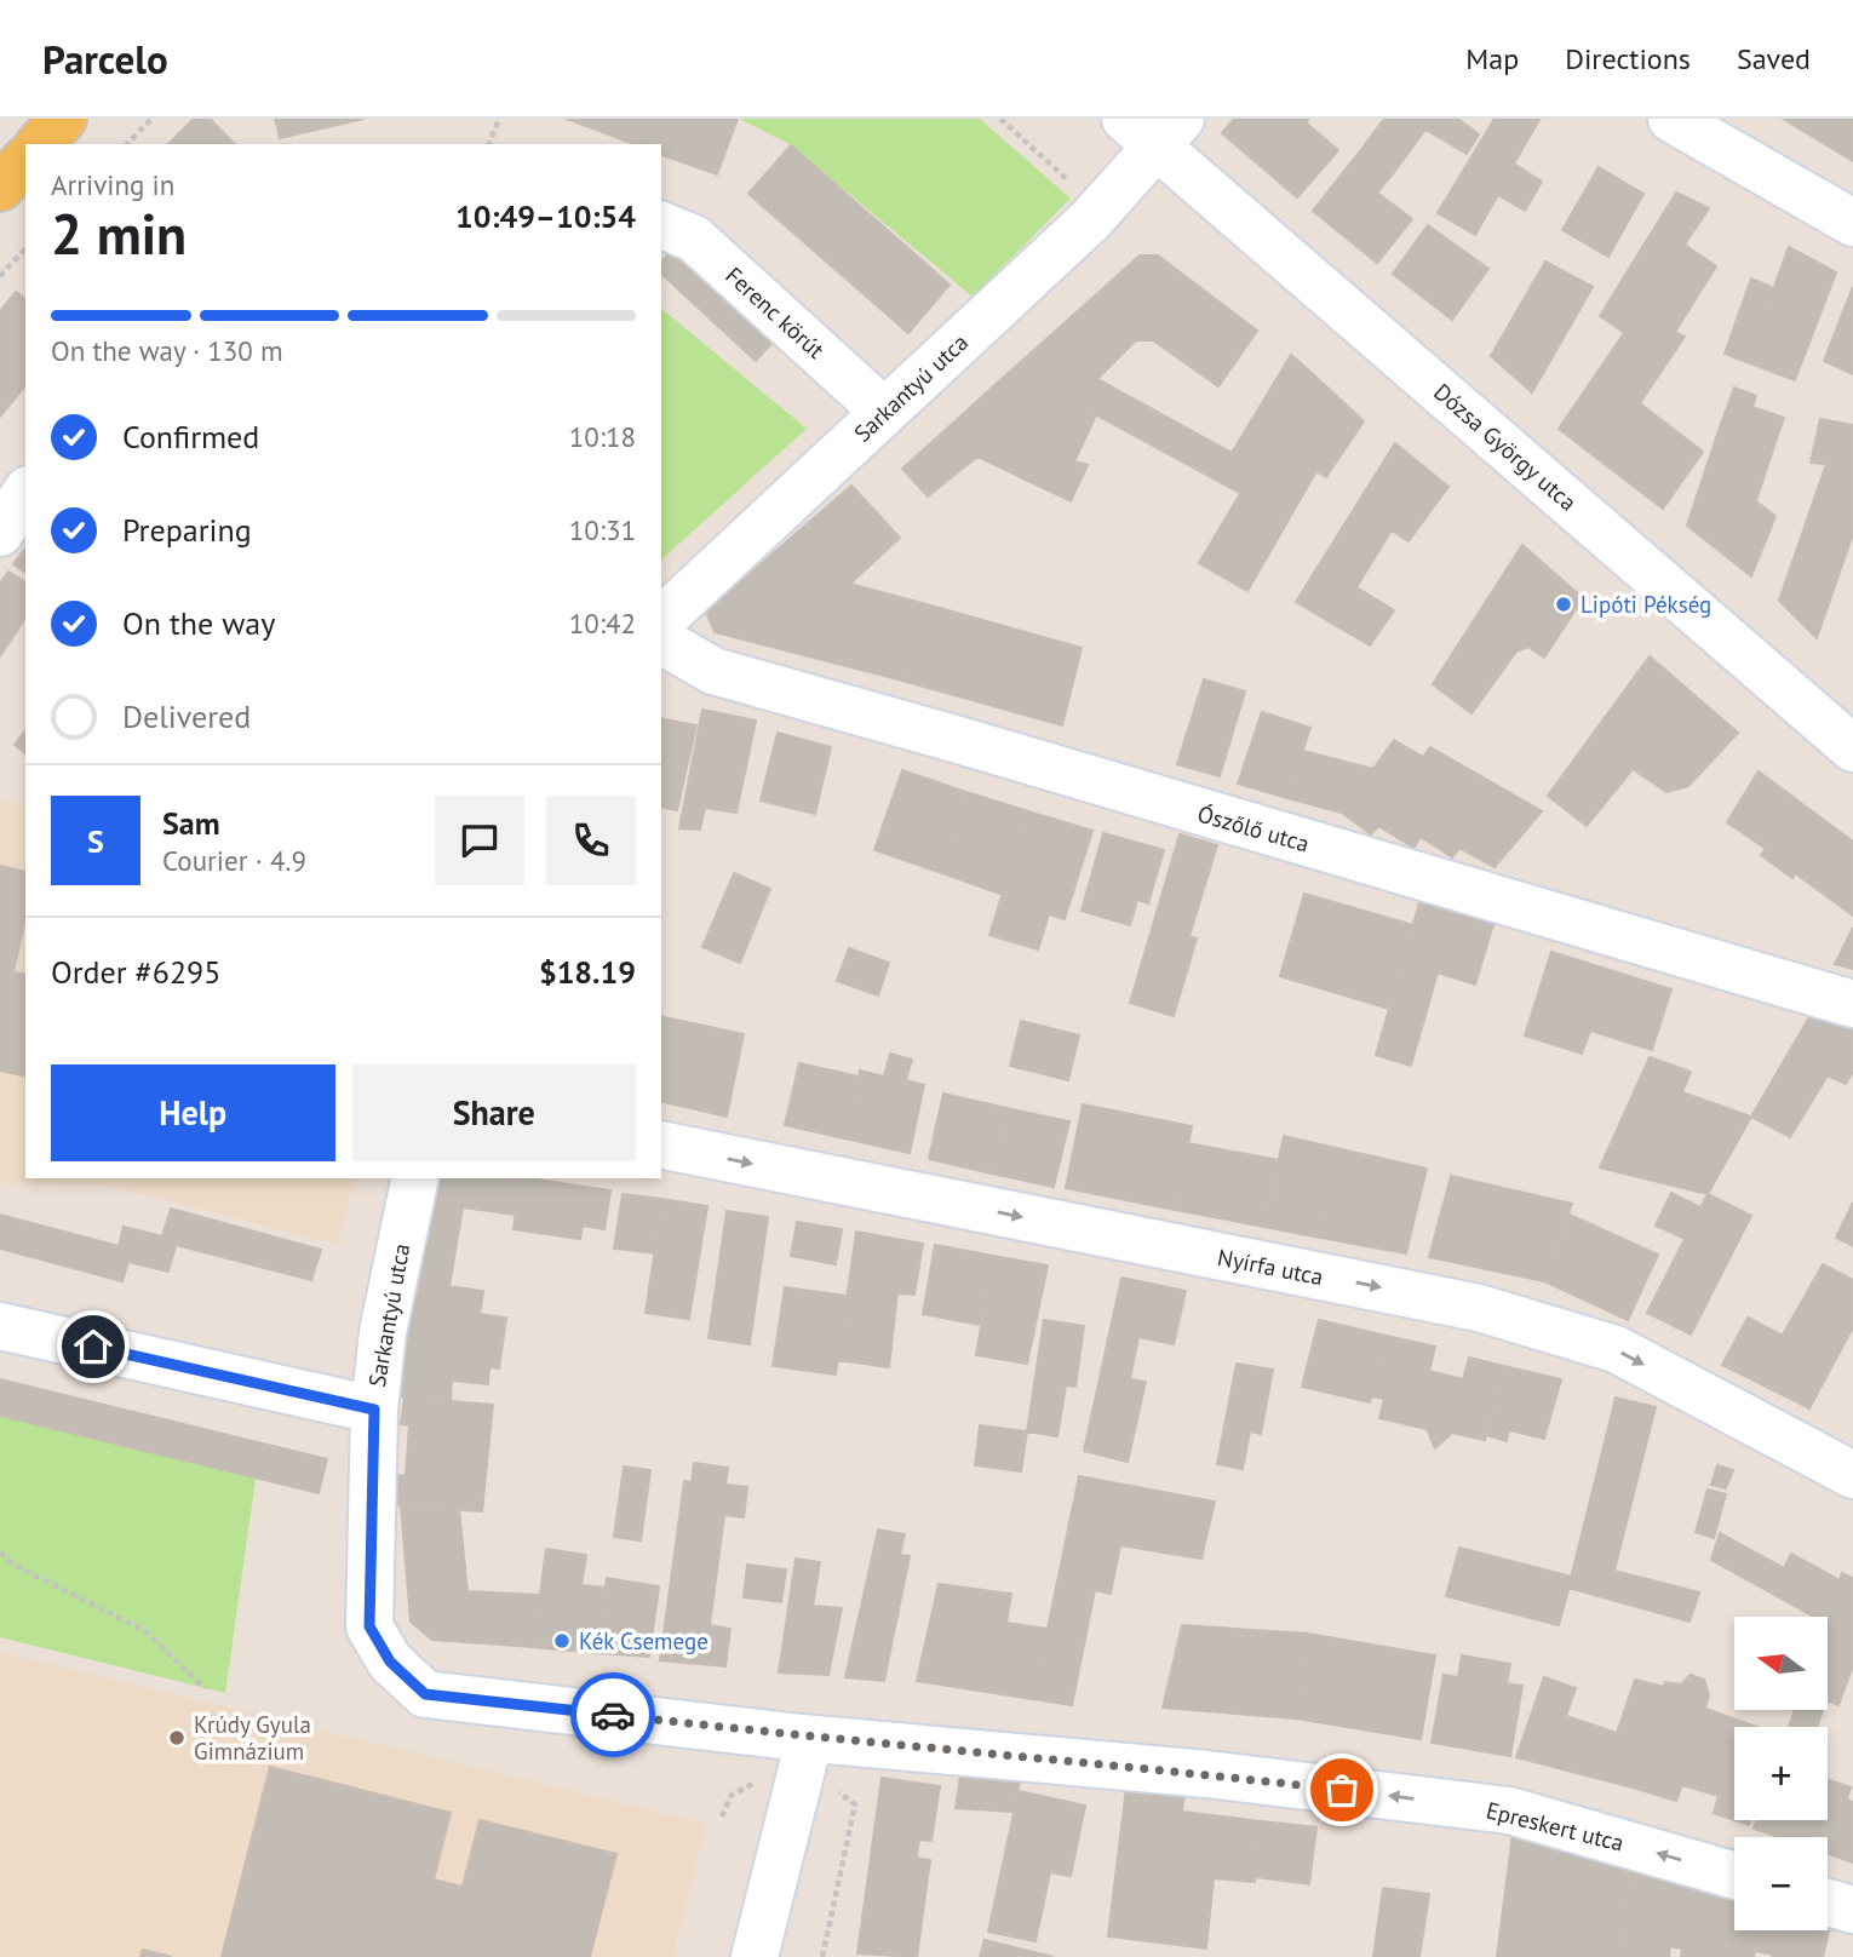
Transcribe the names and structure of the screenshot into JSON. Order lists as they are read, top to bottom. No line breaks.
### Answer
{"streets":{"street":["Ferenc körút","Sarkantyú utca","Dózsa György utca","Ószőlő utca","Nyírfa utca","Epreskert utca"]},"crossings":[["Ferenc körút","Sarkantyú utca"],["Sarkantyú utca","Dózsa György utca"],["Sarkantyú utca","Epreskert utca"]],"one_way":["Nyírfa utca","Epreskert utca"],"places":["Lipóti Pékség","Kék Csemege","Krúdy Gyula Gimnázium"],"north":"left","page":{"header":"Parcelo","nav":["Map","Directions","Saved"],"heading":["2 min","Arriving in","10:49–10:54"],"panel":["Sam","Courier · 4.9","Order #6295","$18.19"],"bar":"On the way · 130 m","list":[["Confirmed","10:18"],["Preparing","10:31"],["On the way","10:42"],"Delivered"],"round":"S","buttons":["Help","Share"],"map_buttons":["+","−"]}}
